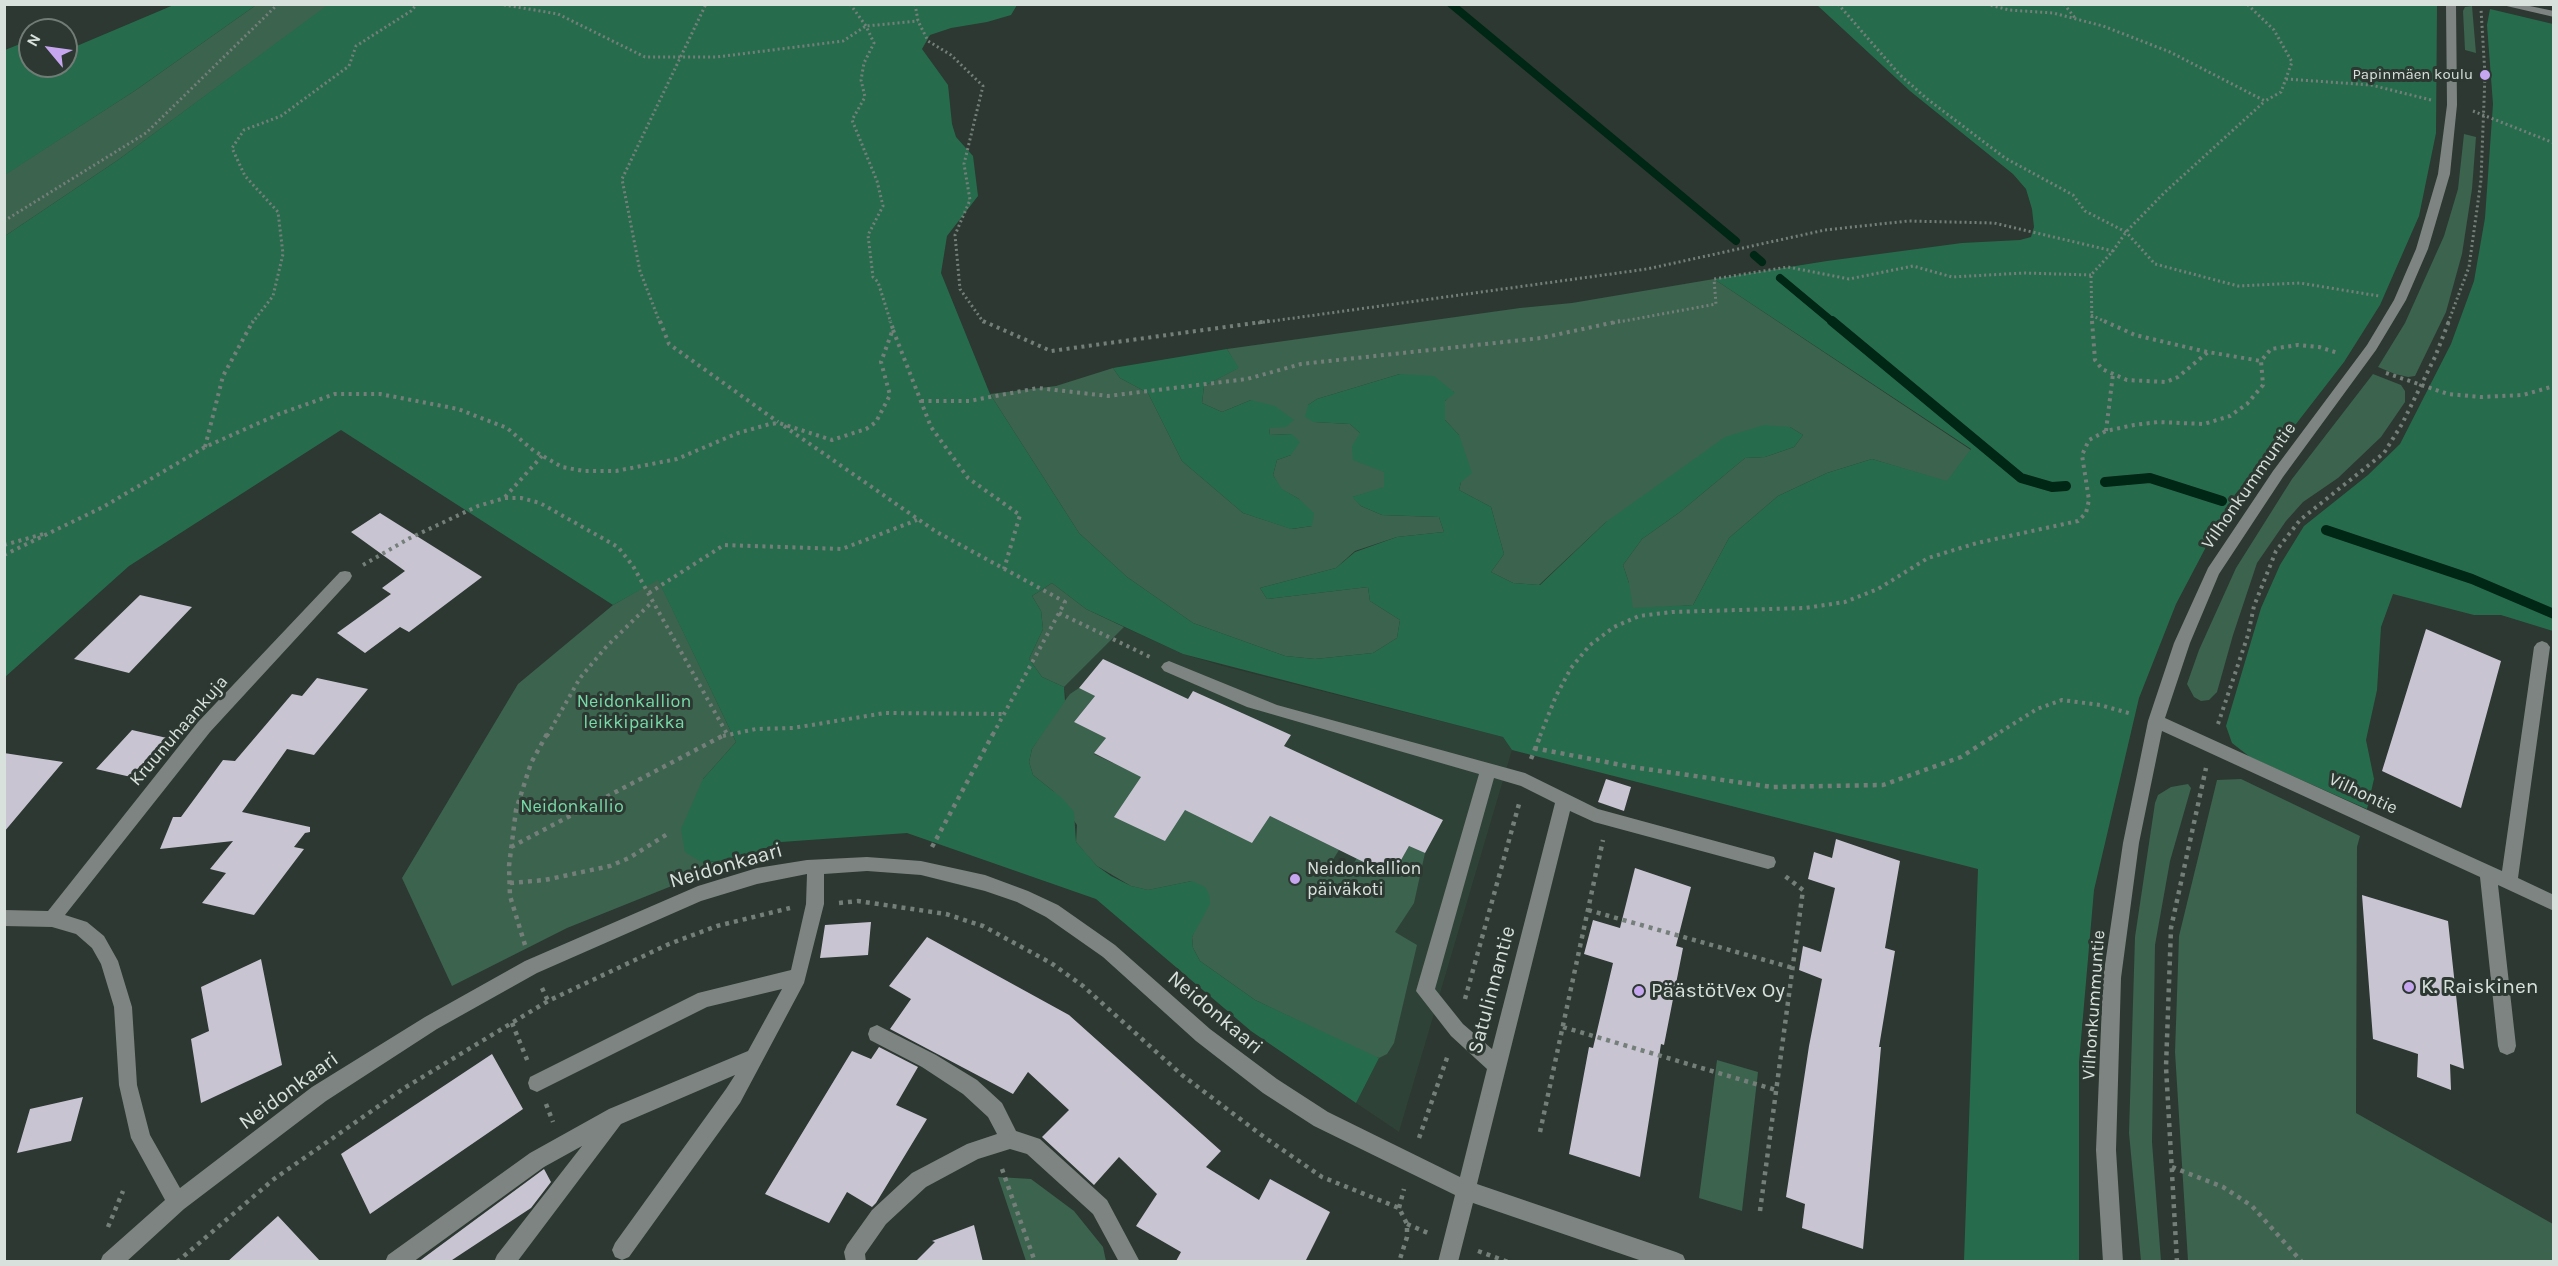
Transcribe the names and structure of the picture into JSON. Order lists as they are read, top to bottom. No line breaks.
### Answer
{"streets":{"street":["Vilhonkummuntie","Kruunuhaankuja","Vilhontie","Neidonkaari","Satulinnantie"]},"crossings":[["Vilhonkummuntie","Vilhontie"],["Neidonkaari","Satulinnantie"]],"parks":["Neidonkallion leikkipaikka","Neidonkallio"],"places":["Papinmäen koulu","Neidonkallion päiväkoti","K. Raiskinen","PäästötVex Oy"],"north":"top left"}
